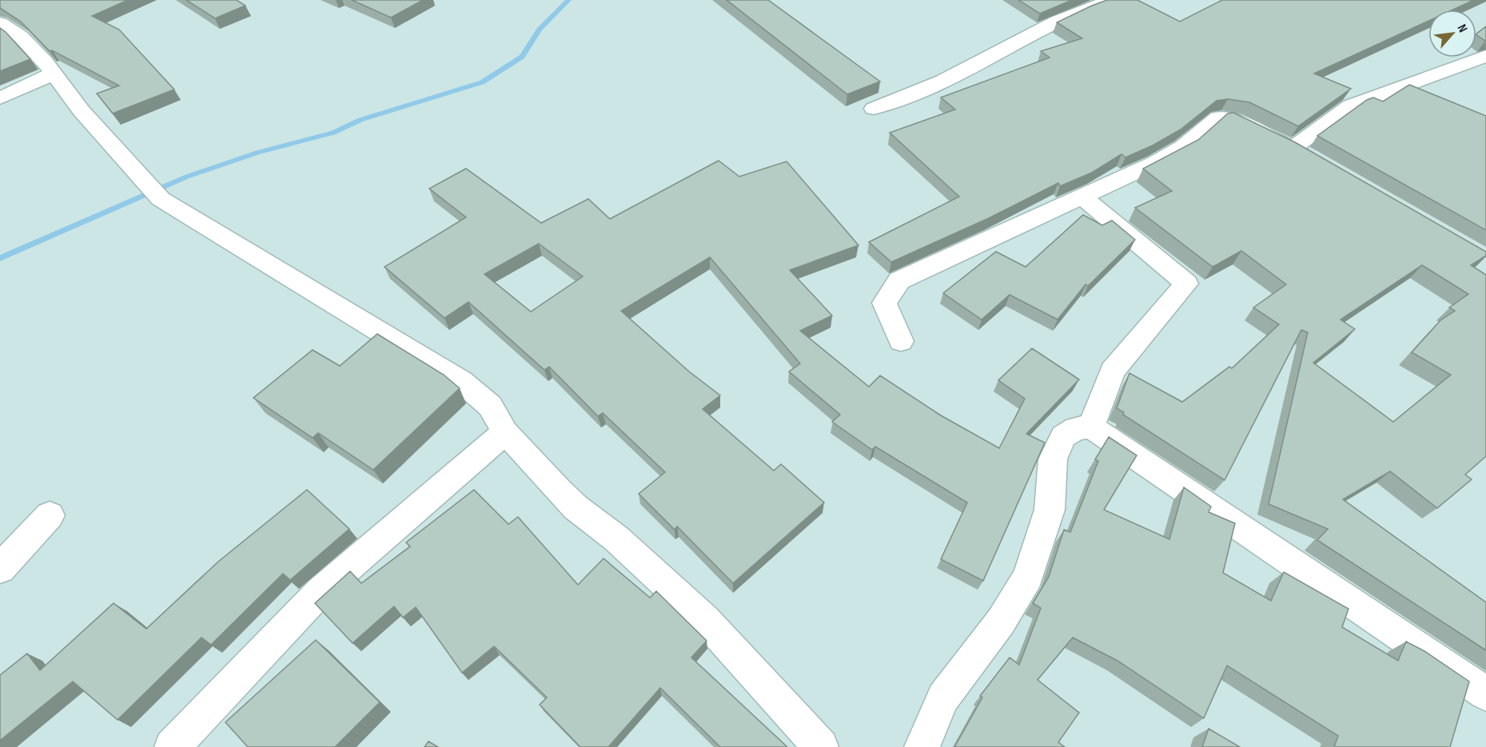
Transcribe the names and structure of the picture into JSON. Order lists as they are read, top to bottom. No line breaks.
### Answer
{"north":"top right"}
